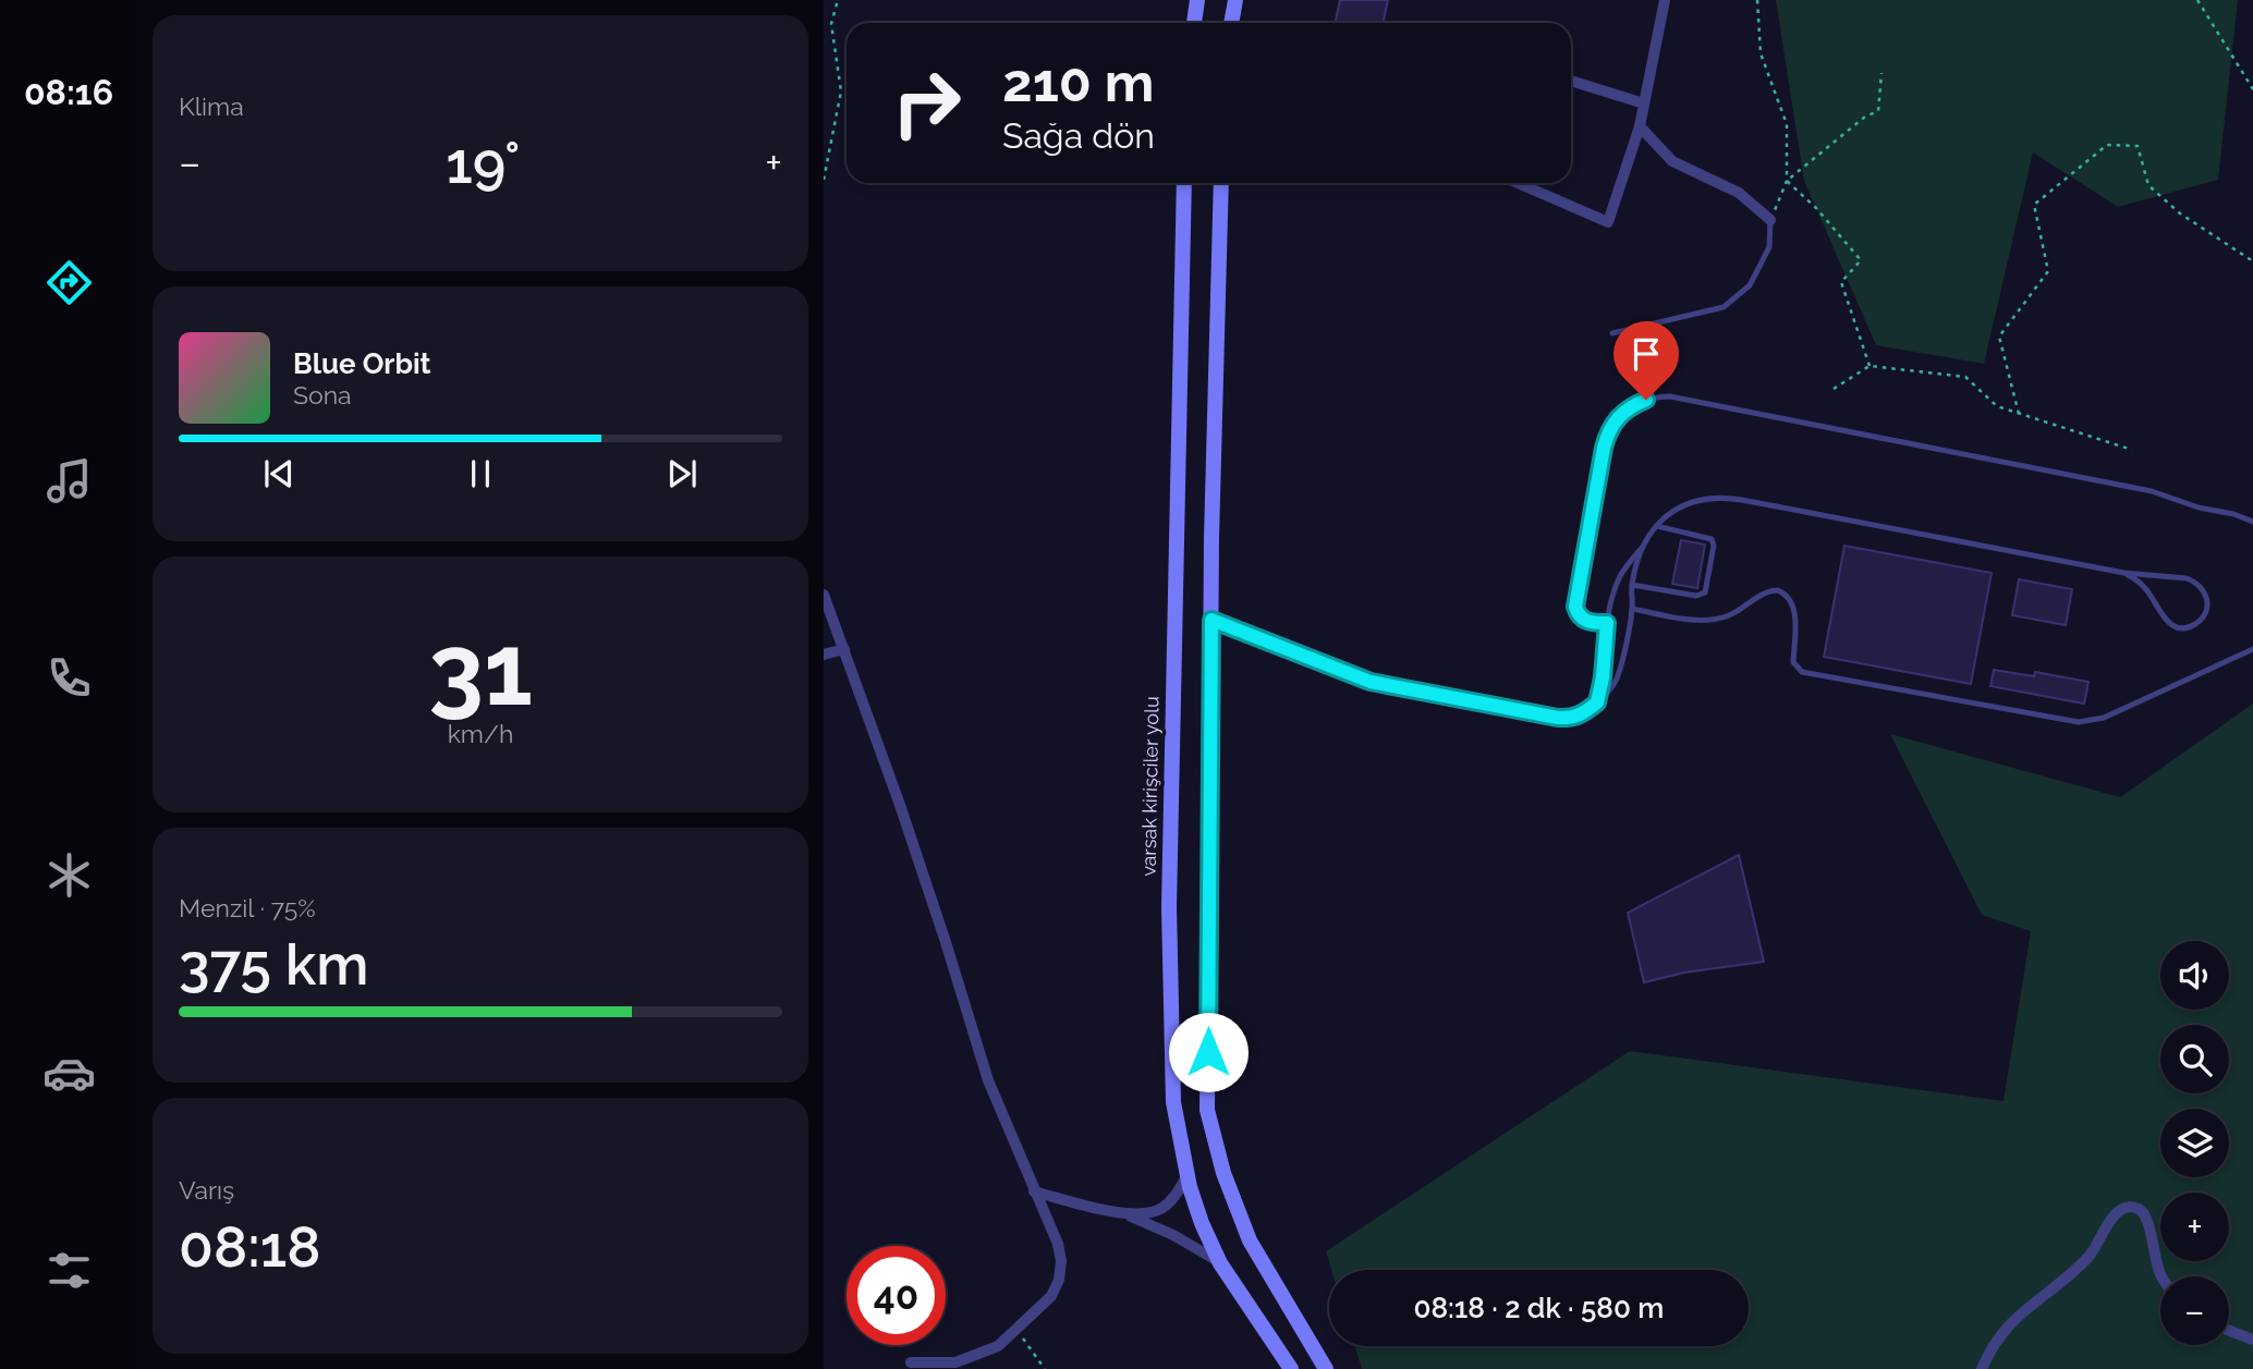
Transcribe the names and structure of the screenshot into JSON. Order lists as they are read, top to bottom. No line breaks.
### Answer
{"streets":{"street":["varsak kirişciler yolu"]},"page":{"tabs":"08:16","tile":["Klima",["31","km/h"],["Menzil · 75%","375 km"],["Varış","08:18"]],"turn":["210 m","Sağa dön"],"heat":["−","19°","+"],"song":["Blue Orbit","Sona"],"map_buttons":["+","−"],"limit":"40","trip":"08:18 · 2 dk · 580 m"}}
